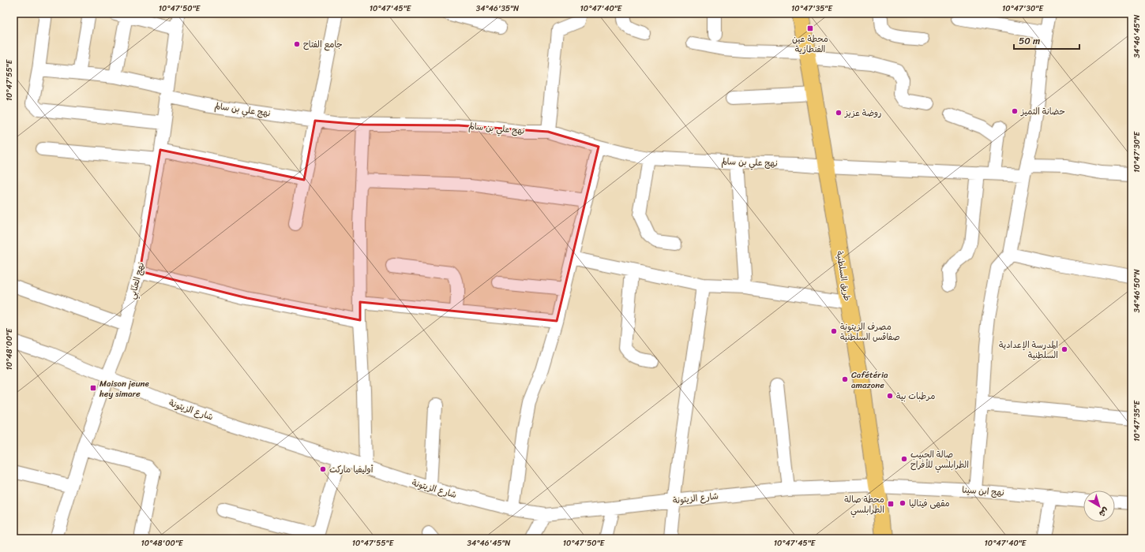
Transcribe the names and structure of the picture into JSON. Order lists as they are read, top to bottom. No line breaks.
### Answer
{"streets":{"main road":["طريق السلطنية"],"street":["نهج علي بن سالم","نهج العنّابي","شارع الزيتونة","نهج ابن سينا"]},"crossings":[["نهج علي بن سالم","طريق السلطنية"],["نهج علي بن سالم","نهج العنّابي"],["طريق السلطنية","شارع الزيتونة"],["طريق السلطنية","نهج ابن سينا"],["نهج العنّابي","شارع الزيتونة"],["شارع الزيتونة","نهج ابن سينا"]],"places":{"transit":["محطة عين الفنطازية","Maison jeune hey simare","محطة صالة الطرابلسي"],"other":["جامع الفتاح","حضانة التميز","روضة عزيز","مصرف الزيتونة صفاقس السلطنية","المدرسة الإعدادية السلطنية","Cafétéria amazone","مرطبات بية","صالة الحبيب الطرابلسي للأفراح","أوليفيا ماركت","مقهى فيتاليا"]},"scale_bar":"50 m","north":"bottom right","coordinates":["10°47'50\"E","10°47'45\"E","34°46'35\"N","10°47'40\"E","10°47'35\"E","10°47'30\"E","34°46'45\"N","10°47'55\"E","34°46'50\"N","10°48'00\"E"]}
